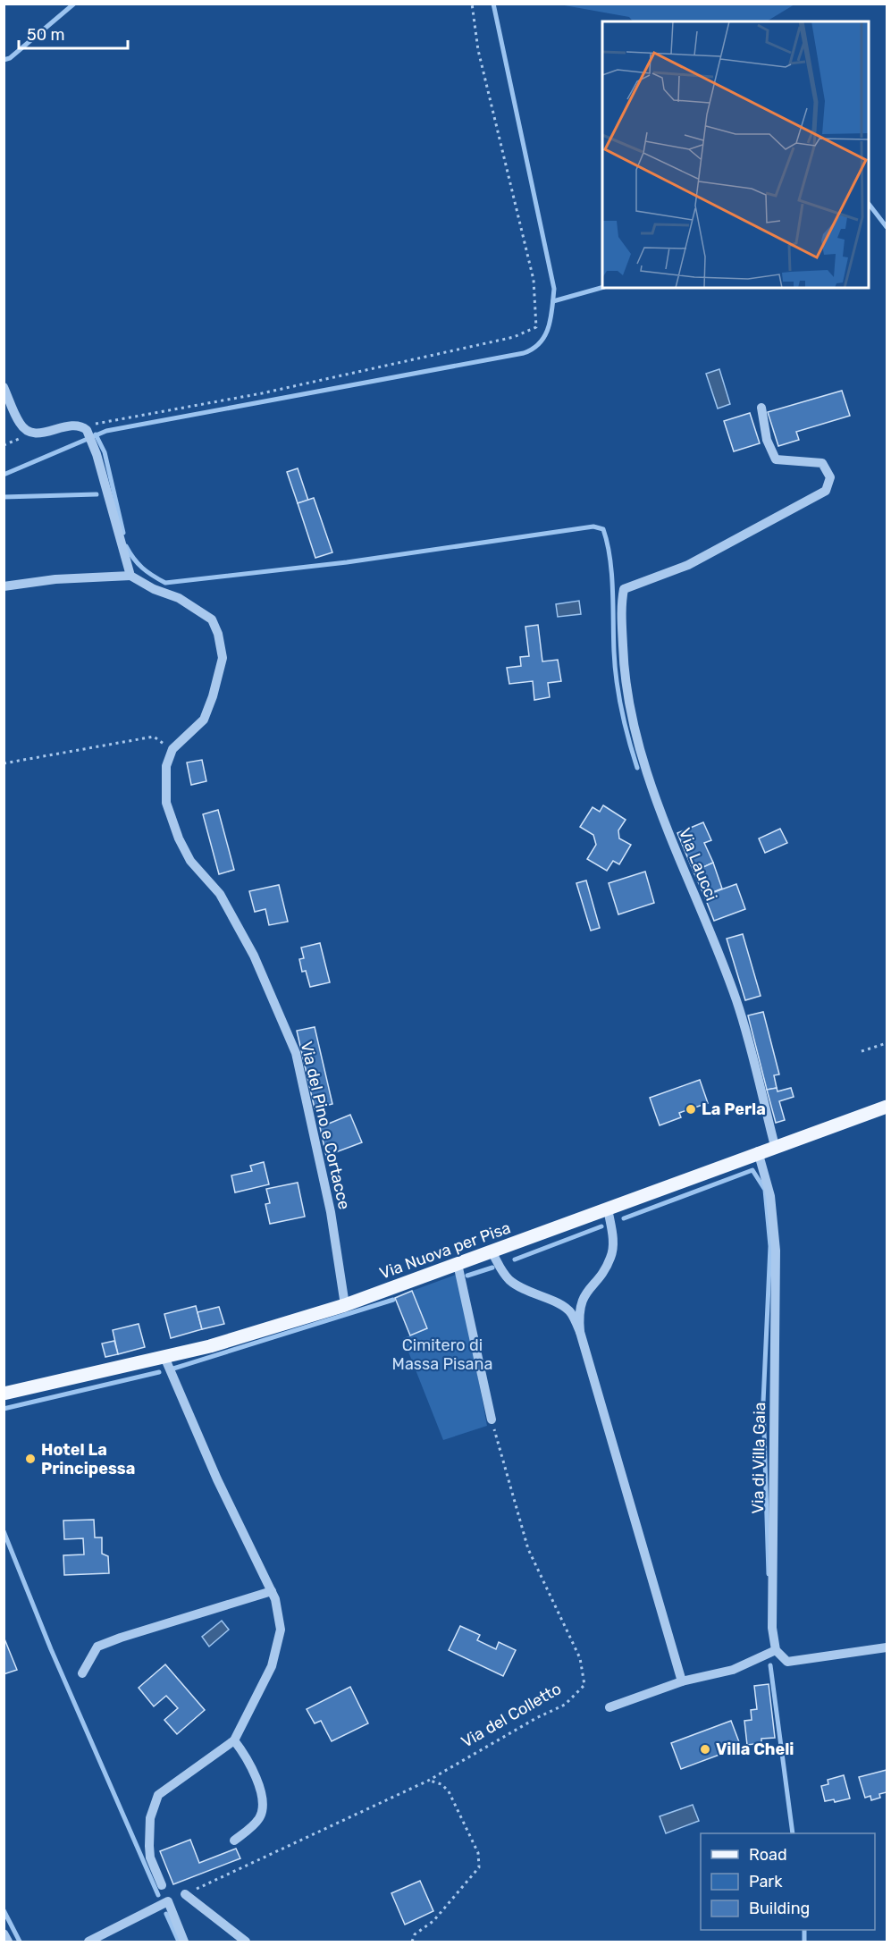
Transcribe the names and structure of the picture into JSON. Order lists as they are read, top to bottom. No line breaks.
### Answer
{"streets":{"main road":["Via Nuova per Pisa"],"street":["Via Laucci","Via del Pino e Cortacce","Via di Villa Gaia"],"path":["Via del Colletto"]},"crossings":[["Via Laucci","Via Nuova per Pisa"],["Via del Pino e Cortacce","Via Nuova per Pisa"],["Via Nuova per Pisa","Via di Villa Gaia"]],"parks":["Cimitero di Massa Pisana"],"places":["La Perla","Hotel La Principessa","Villa Cheli"],"legend":["Road","Park","Building"],"scale_bar":"50 m"}
